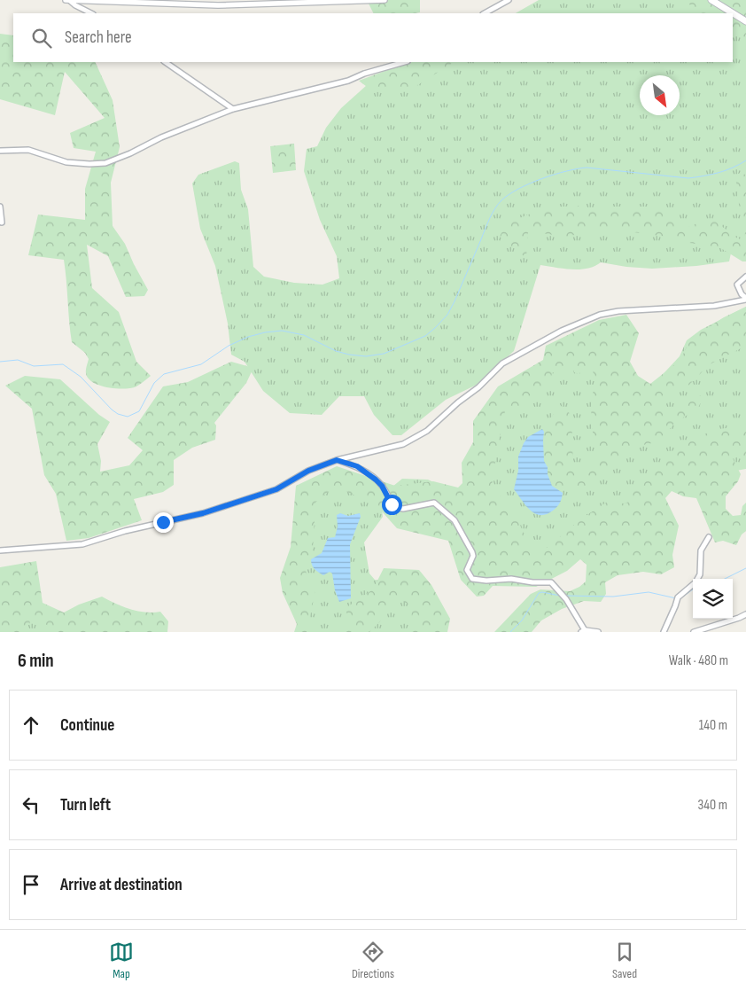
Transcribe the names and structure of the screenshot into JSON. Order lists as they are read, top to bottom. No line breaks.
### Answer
{"north":"bottom right","page":{"search":"Search here","heading":["6 min","Walk · 480 m"],"list":[["Continue","140 m"],["Turn left","340 m"],"Arrive at destination"],"nav":["Map","Directions","Saved"]}}
